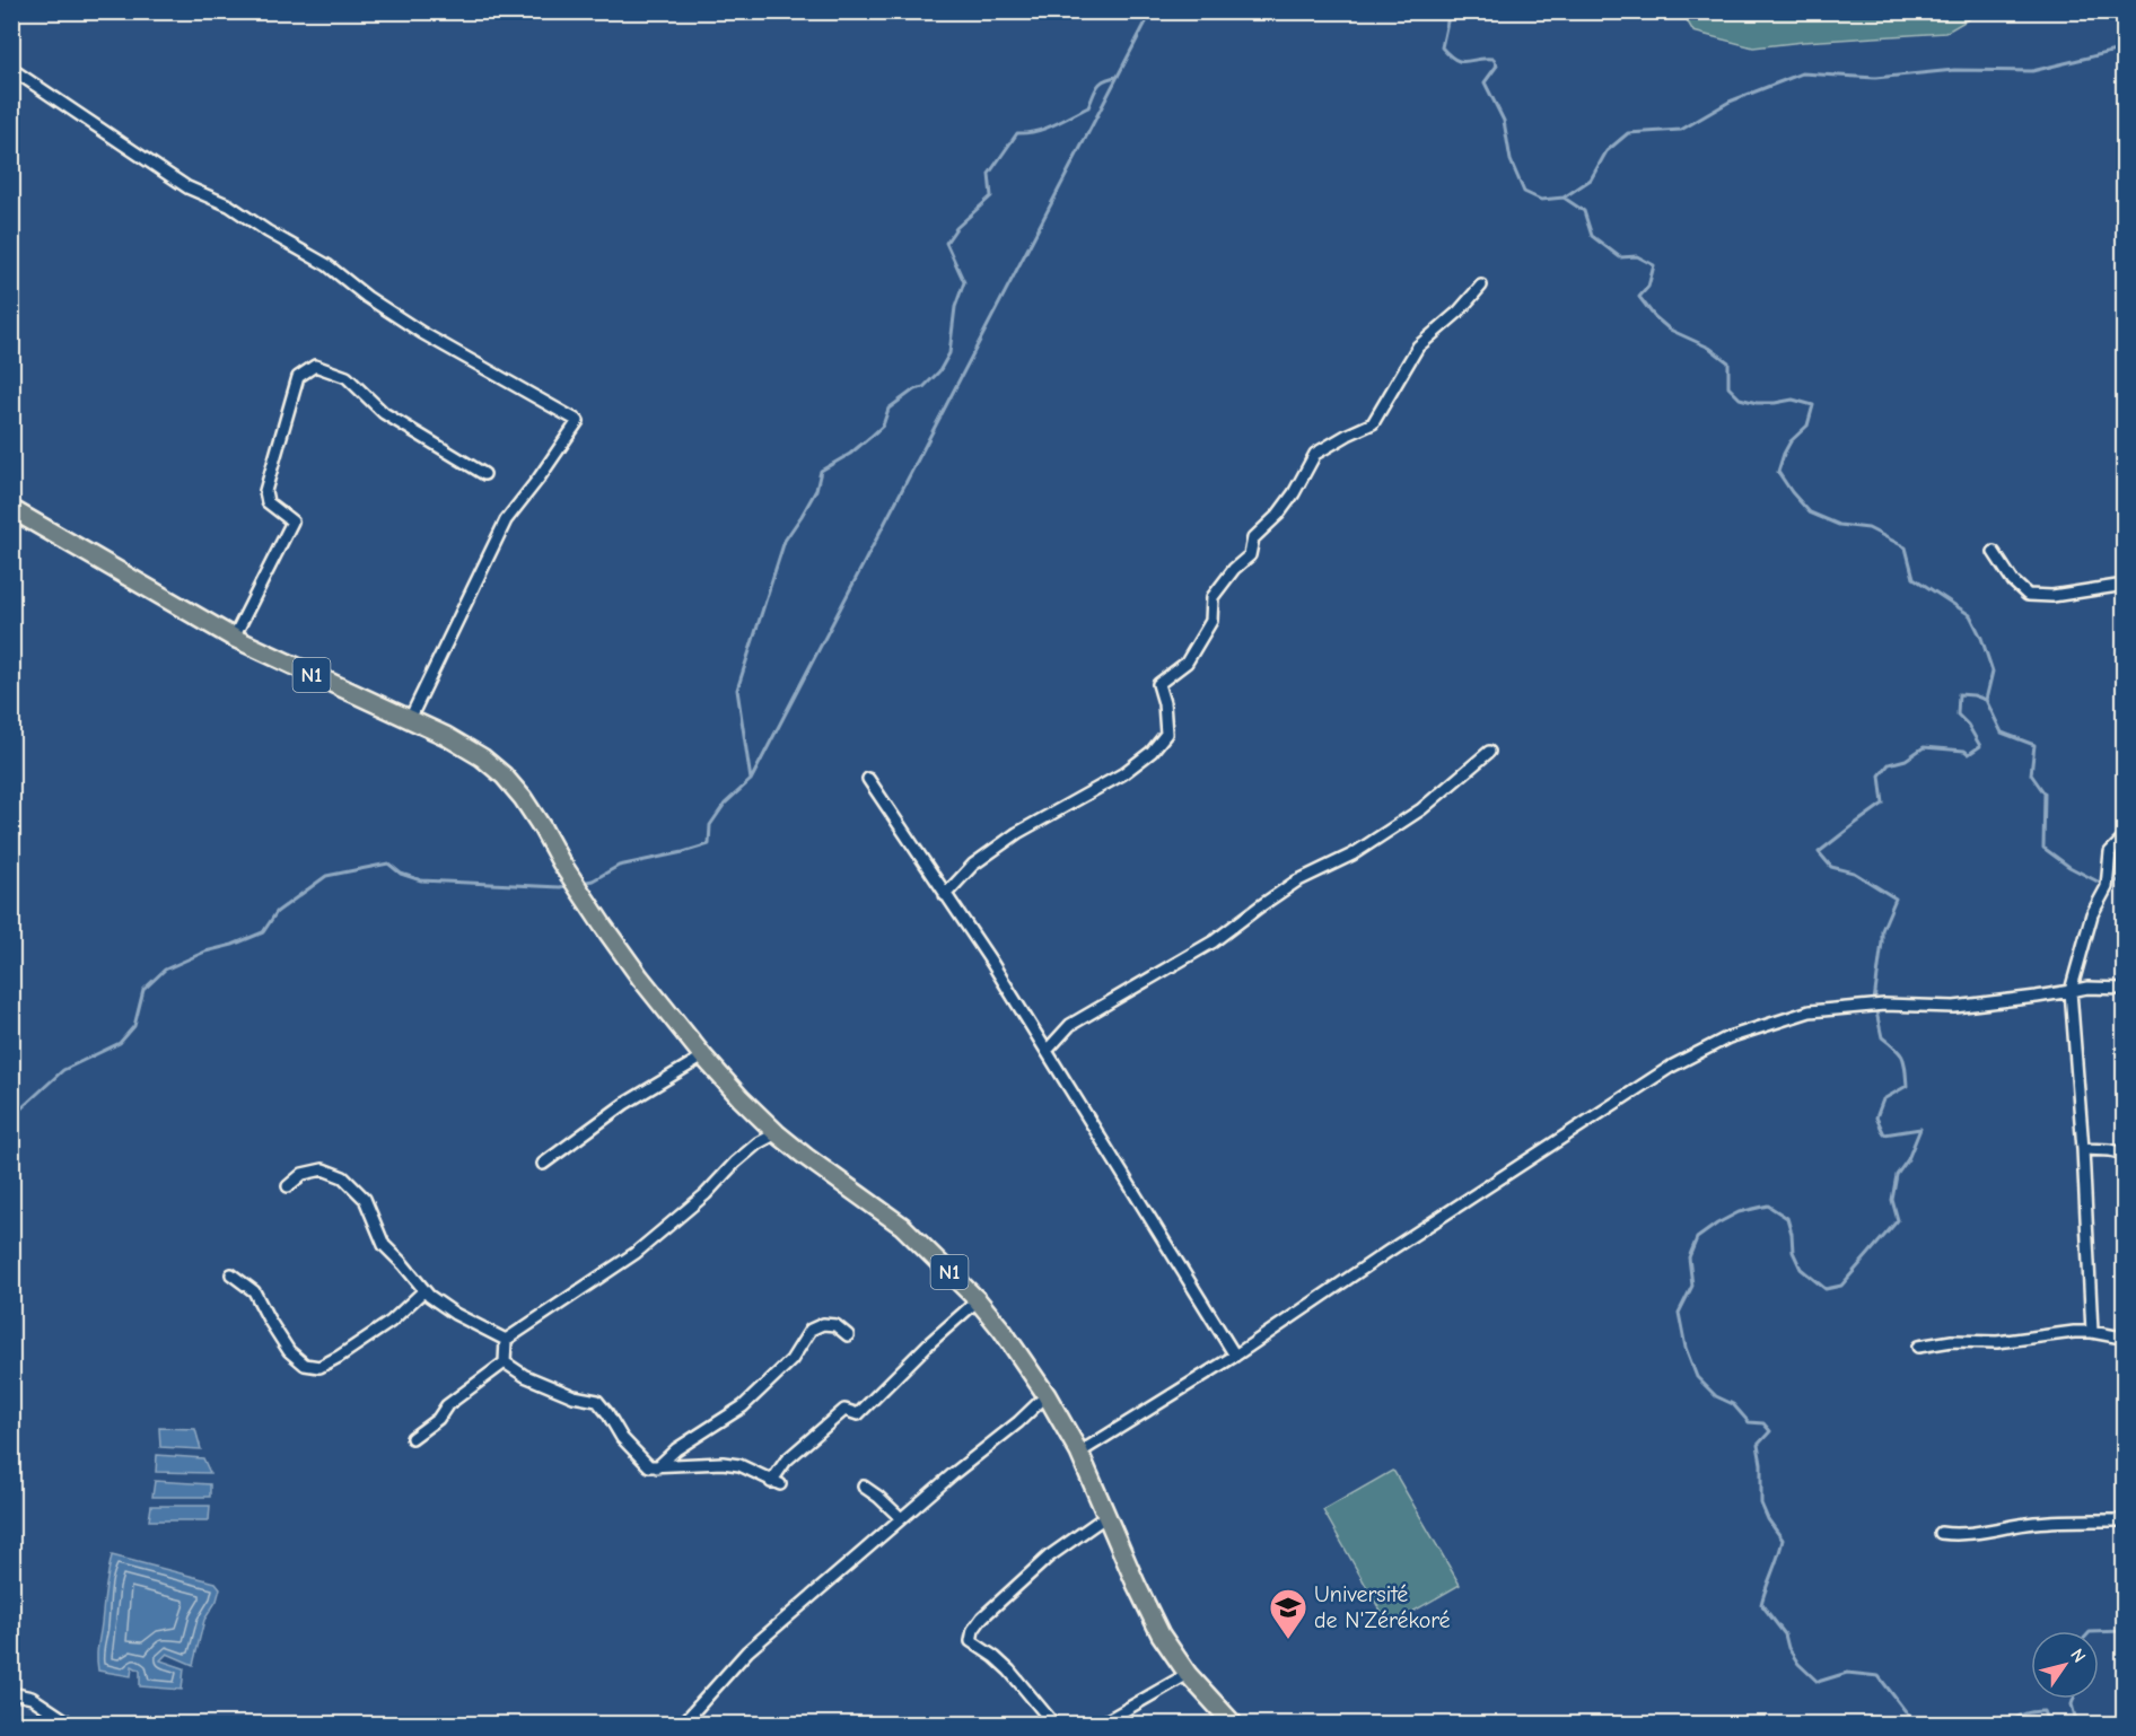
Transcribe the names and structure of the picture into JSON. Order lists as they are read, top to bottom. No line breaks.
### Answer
{"streets":{"main road":["N1"]},"places":{"school or university":["Université de N'Zérékoré"]},"north":"top right"}
